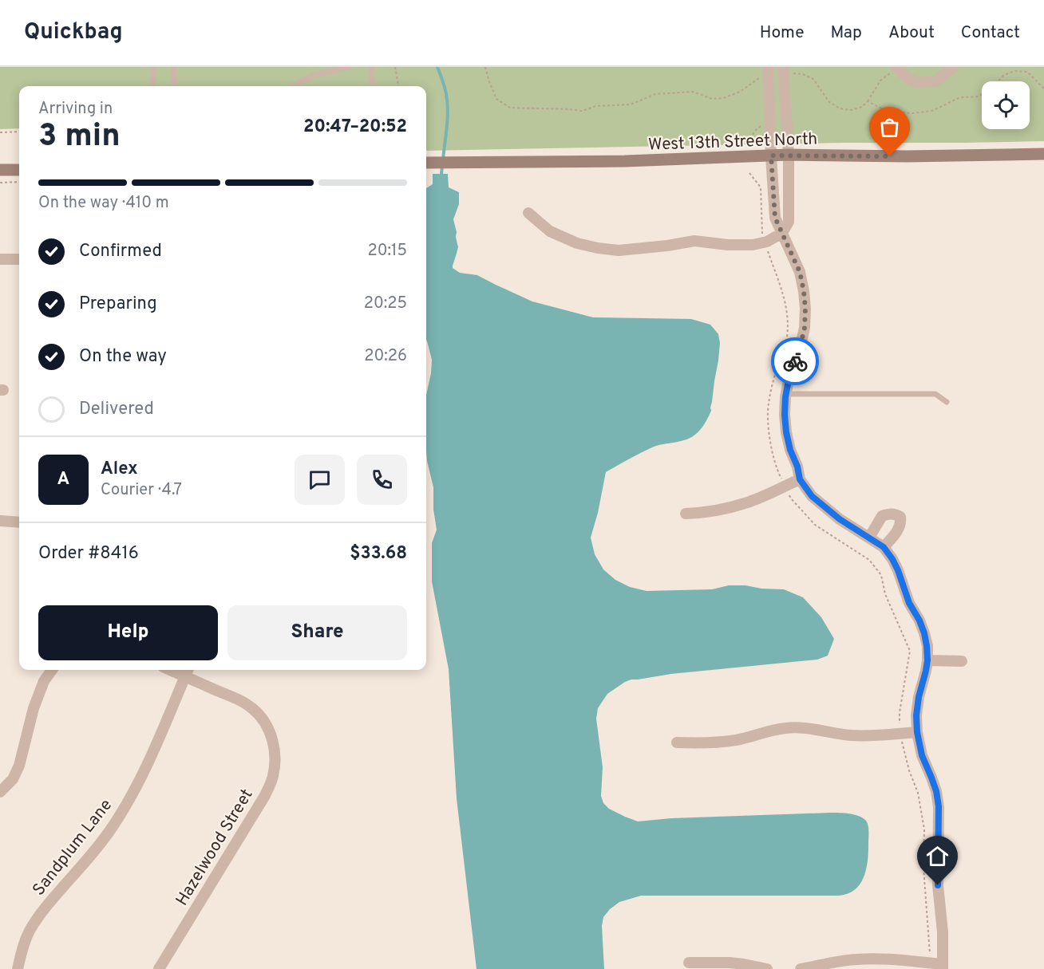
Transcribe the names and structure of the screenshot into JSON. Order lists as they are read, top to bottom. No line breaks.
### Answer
{"streets":{"street":["West 13th Street North","Sandplum Lane","Hazelwood Street"]},"crossings":[["Sandplum Lane","Hazelwood Street"]],"page":{"header":"Quickbag","nav":["Home","Map","About","Contact"],"heading":["3 min","Arriving in","20:47–20:52"],"panel":["Alex","Courier · 4.7","Order #8416","$33.68"],"bar":"On the way · 410 m","list":[["Confirmed","20:15"],["Preparing","20:25"],["On the way","20:26"],"Delivered"],"round":"A","buttons":["Help","Share"]}}
